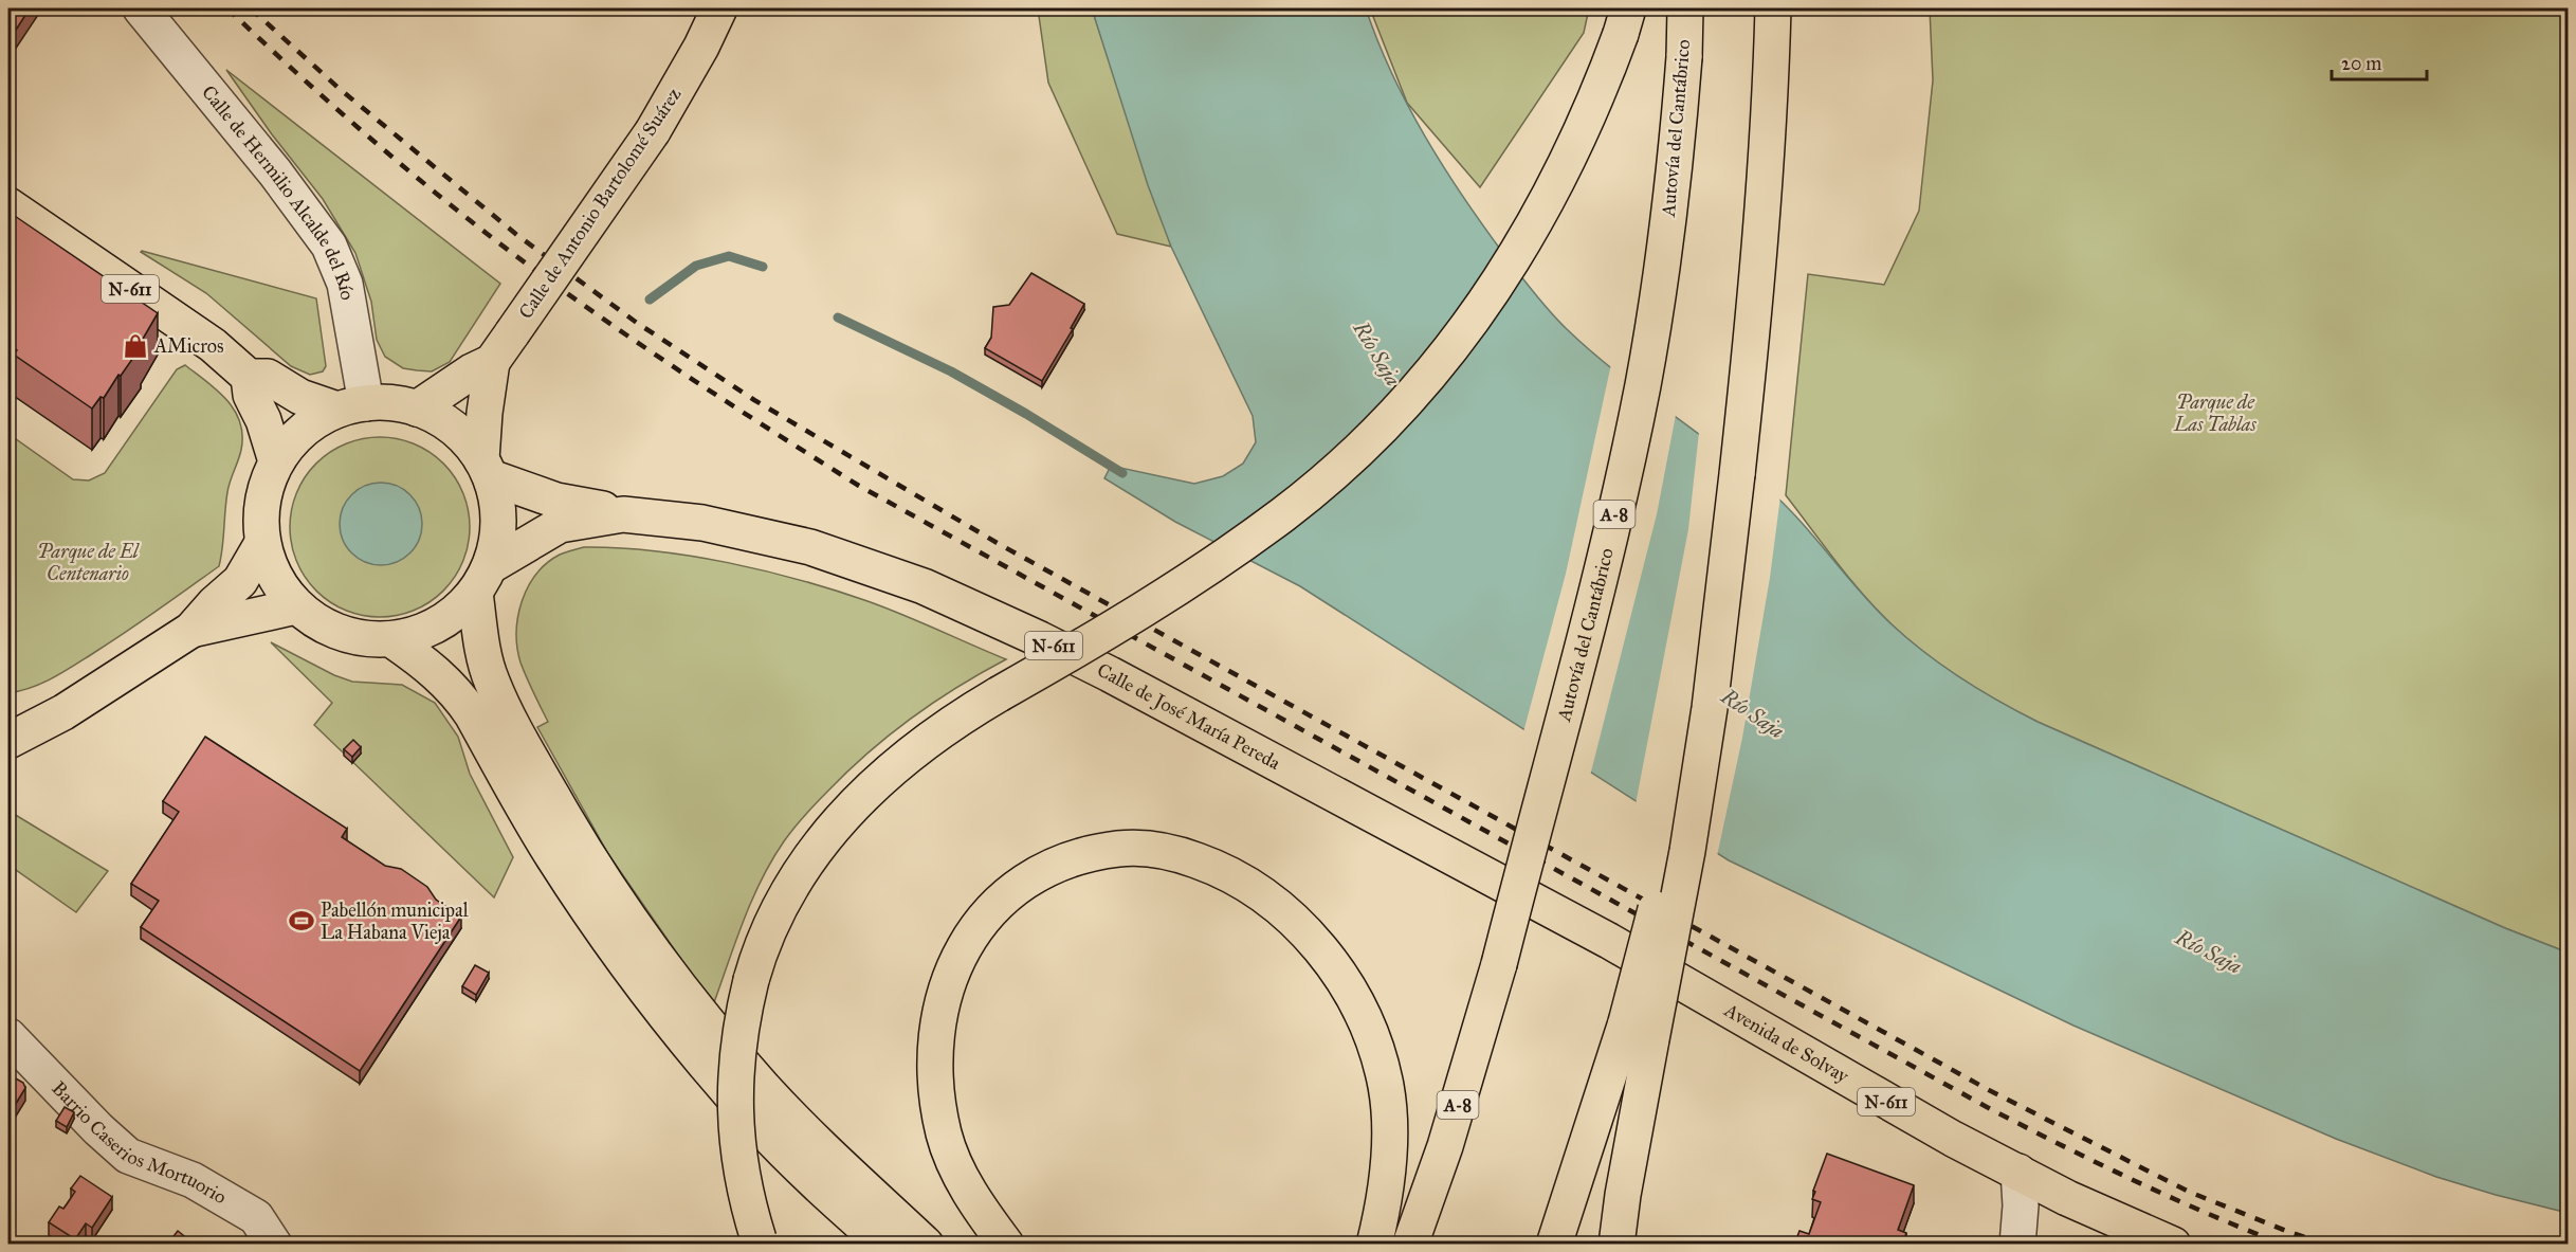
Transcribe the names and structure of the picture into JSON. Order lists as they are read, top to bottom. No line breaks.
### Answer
{"streets":{"main road":["Autovía del Cantábrico","Calle de Antonio Bartolomé Suárez","N-611","A-8","Calle de José María Pereda","Avenida de Solvay"],"street":["Calle de Hermilio Alcalde del Río","Barrio Caserios Mortuorio"]},"crossings":[["Calle de Hermilio Alcalde del Río","N-611"],["Calle de Antonio Bartolomé Suárez","N-611"],["Calle de Antonio Bartolomé Suárez","Calle de José María Pereda"],["N-611","Calle de José María Pereda"],["Calle de José María Pereda","Avenida de Solvay"]],"water":["Río Saja"],"parks":["Parque de Las Tablas","Parque de El Centenario"],"places":{"shop":["AMicros"],"sports":["Pabellón municipal La Habana Vieja"]},"scale_bar":"20 m"}
